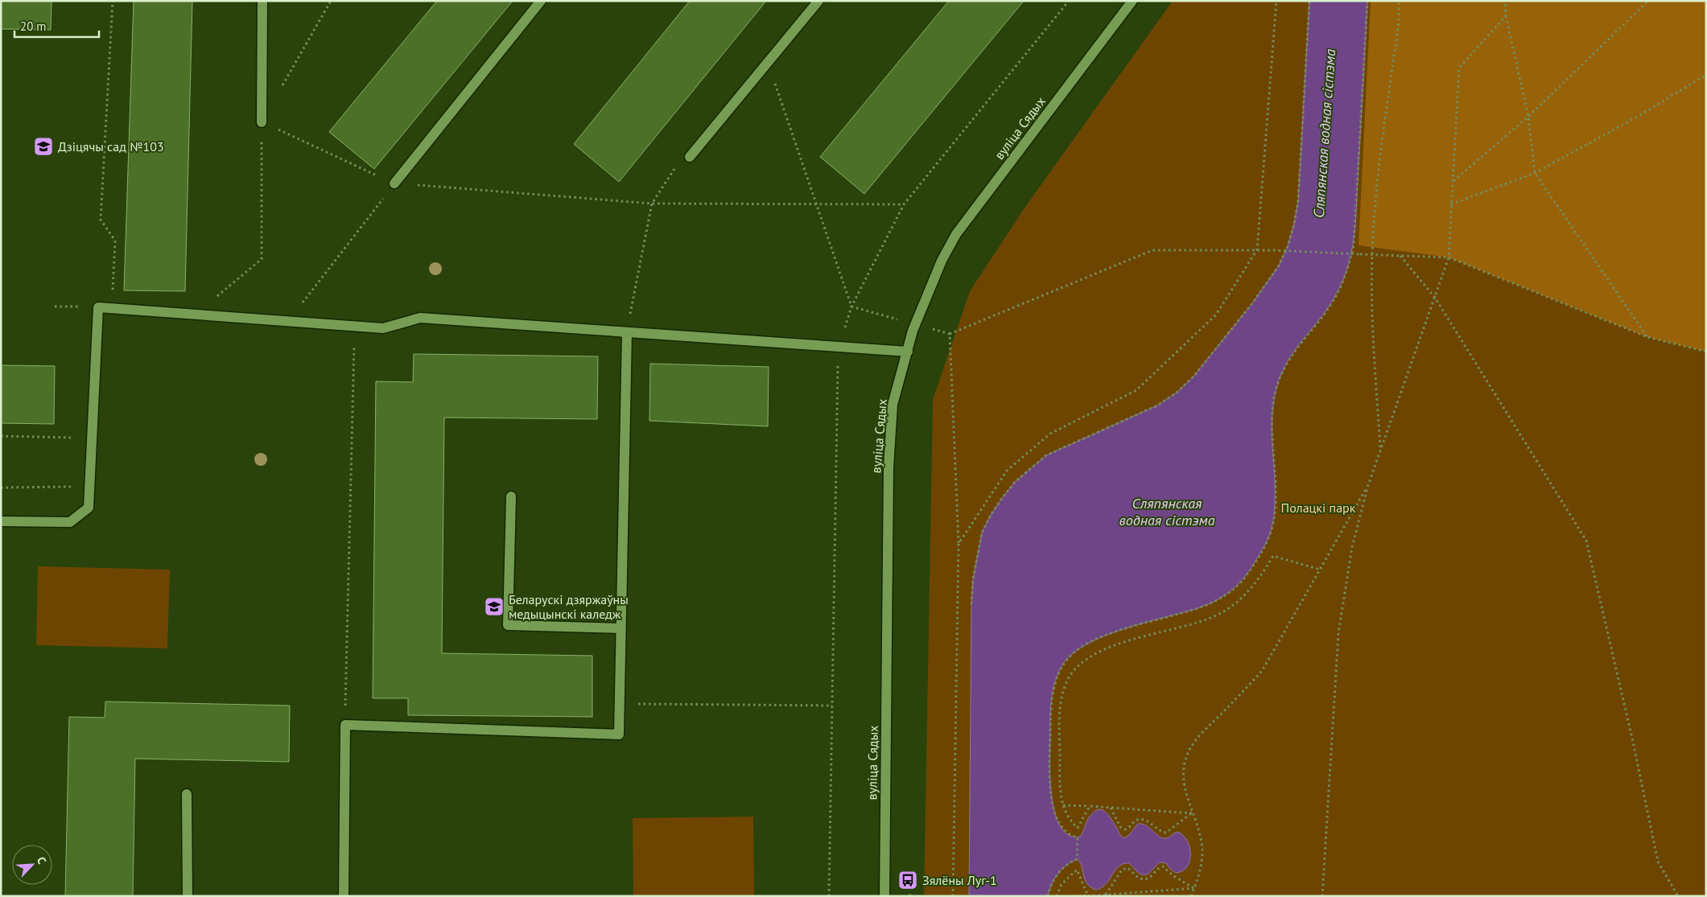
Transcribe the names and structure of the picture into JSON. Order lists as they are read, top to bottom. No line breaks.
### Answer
{"streets":{"street":["вуліца Сядых"]},"water":["Сляпянская водная сістэма"],"parks":["Полацкі парк"],"places":{"school or university":["Дзіцячы сад №103","Беларускі дзяржаўны медыцынскі каледж"],"bus stop":["Зялёны Луг-1"]},"scale_bar":"20 m","north":"top right"}
